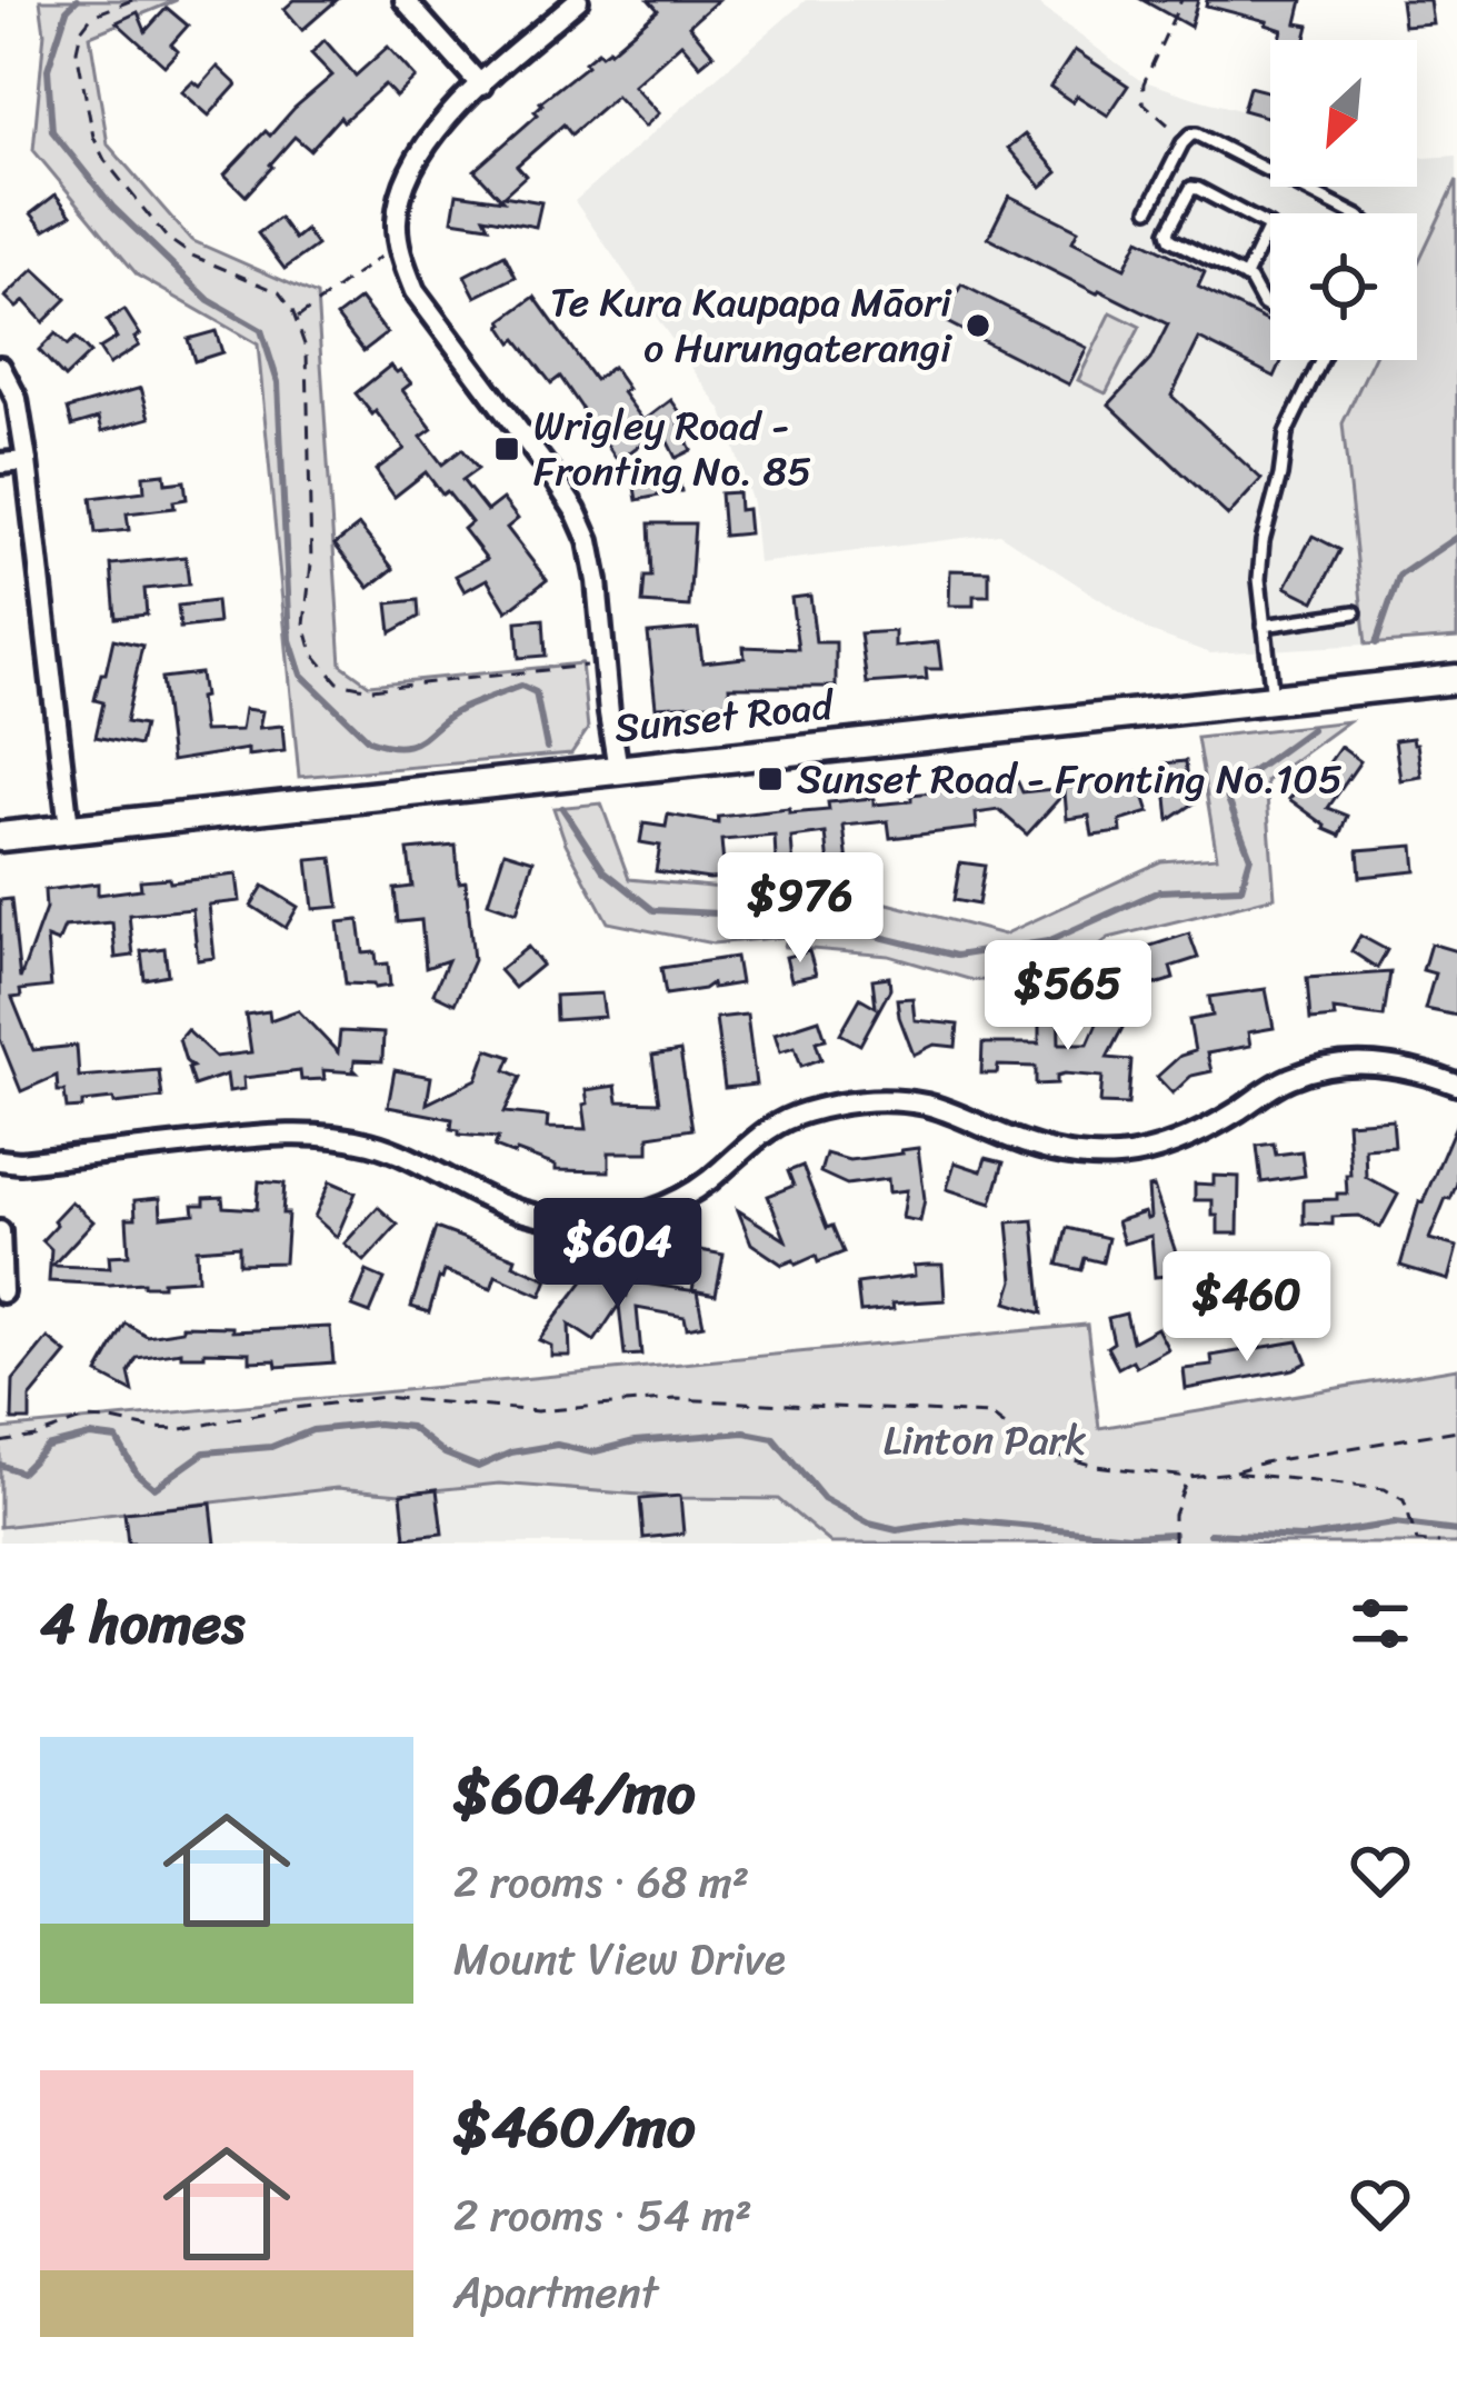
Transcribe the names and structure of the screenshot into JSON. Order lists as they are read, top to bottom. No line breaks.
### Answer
{"streets":{"main road":["Sunset Road"]},"parks":["Linton Park"],"places":{"other":["Te Kura Kaupapa Māori o Hurungaterangi"],"transit":["Wrigley Road - Fronting No. 85","Sunset Road - Fronting No.105"]},"north":"bottom left","page":{"price":["$976","$565","$604","$460"],"heading":"4 homes","list":[{"name":"$604/mo","note":"2 rooms · 68 m² · Mount View Drive"},{"name":"$460/mo","note":"2 rooms · 54 m² · Apartment"}]}}
